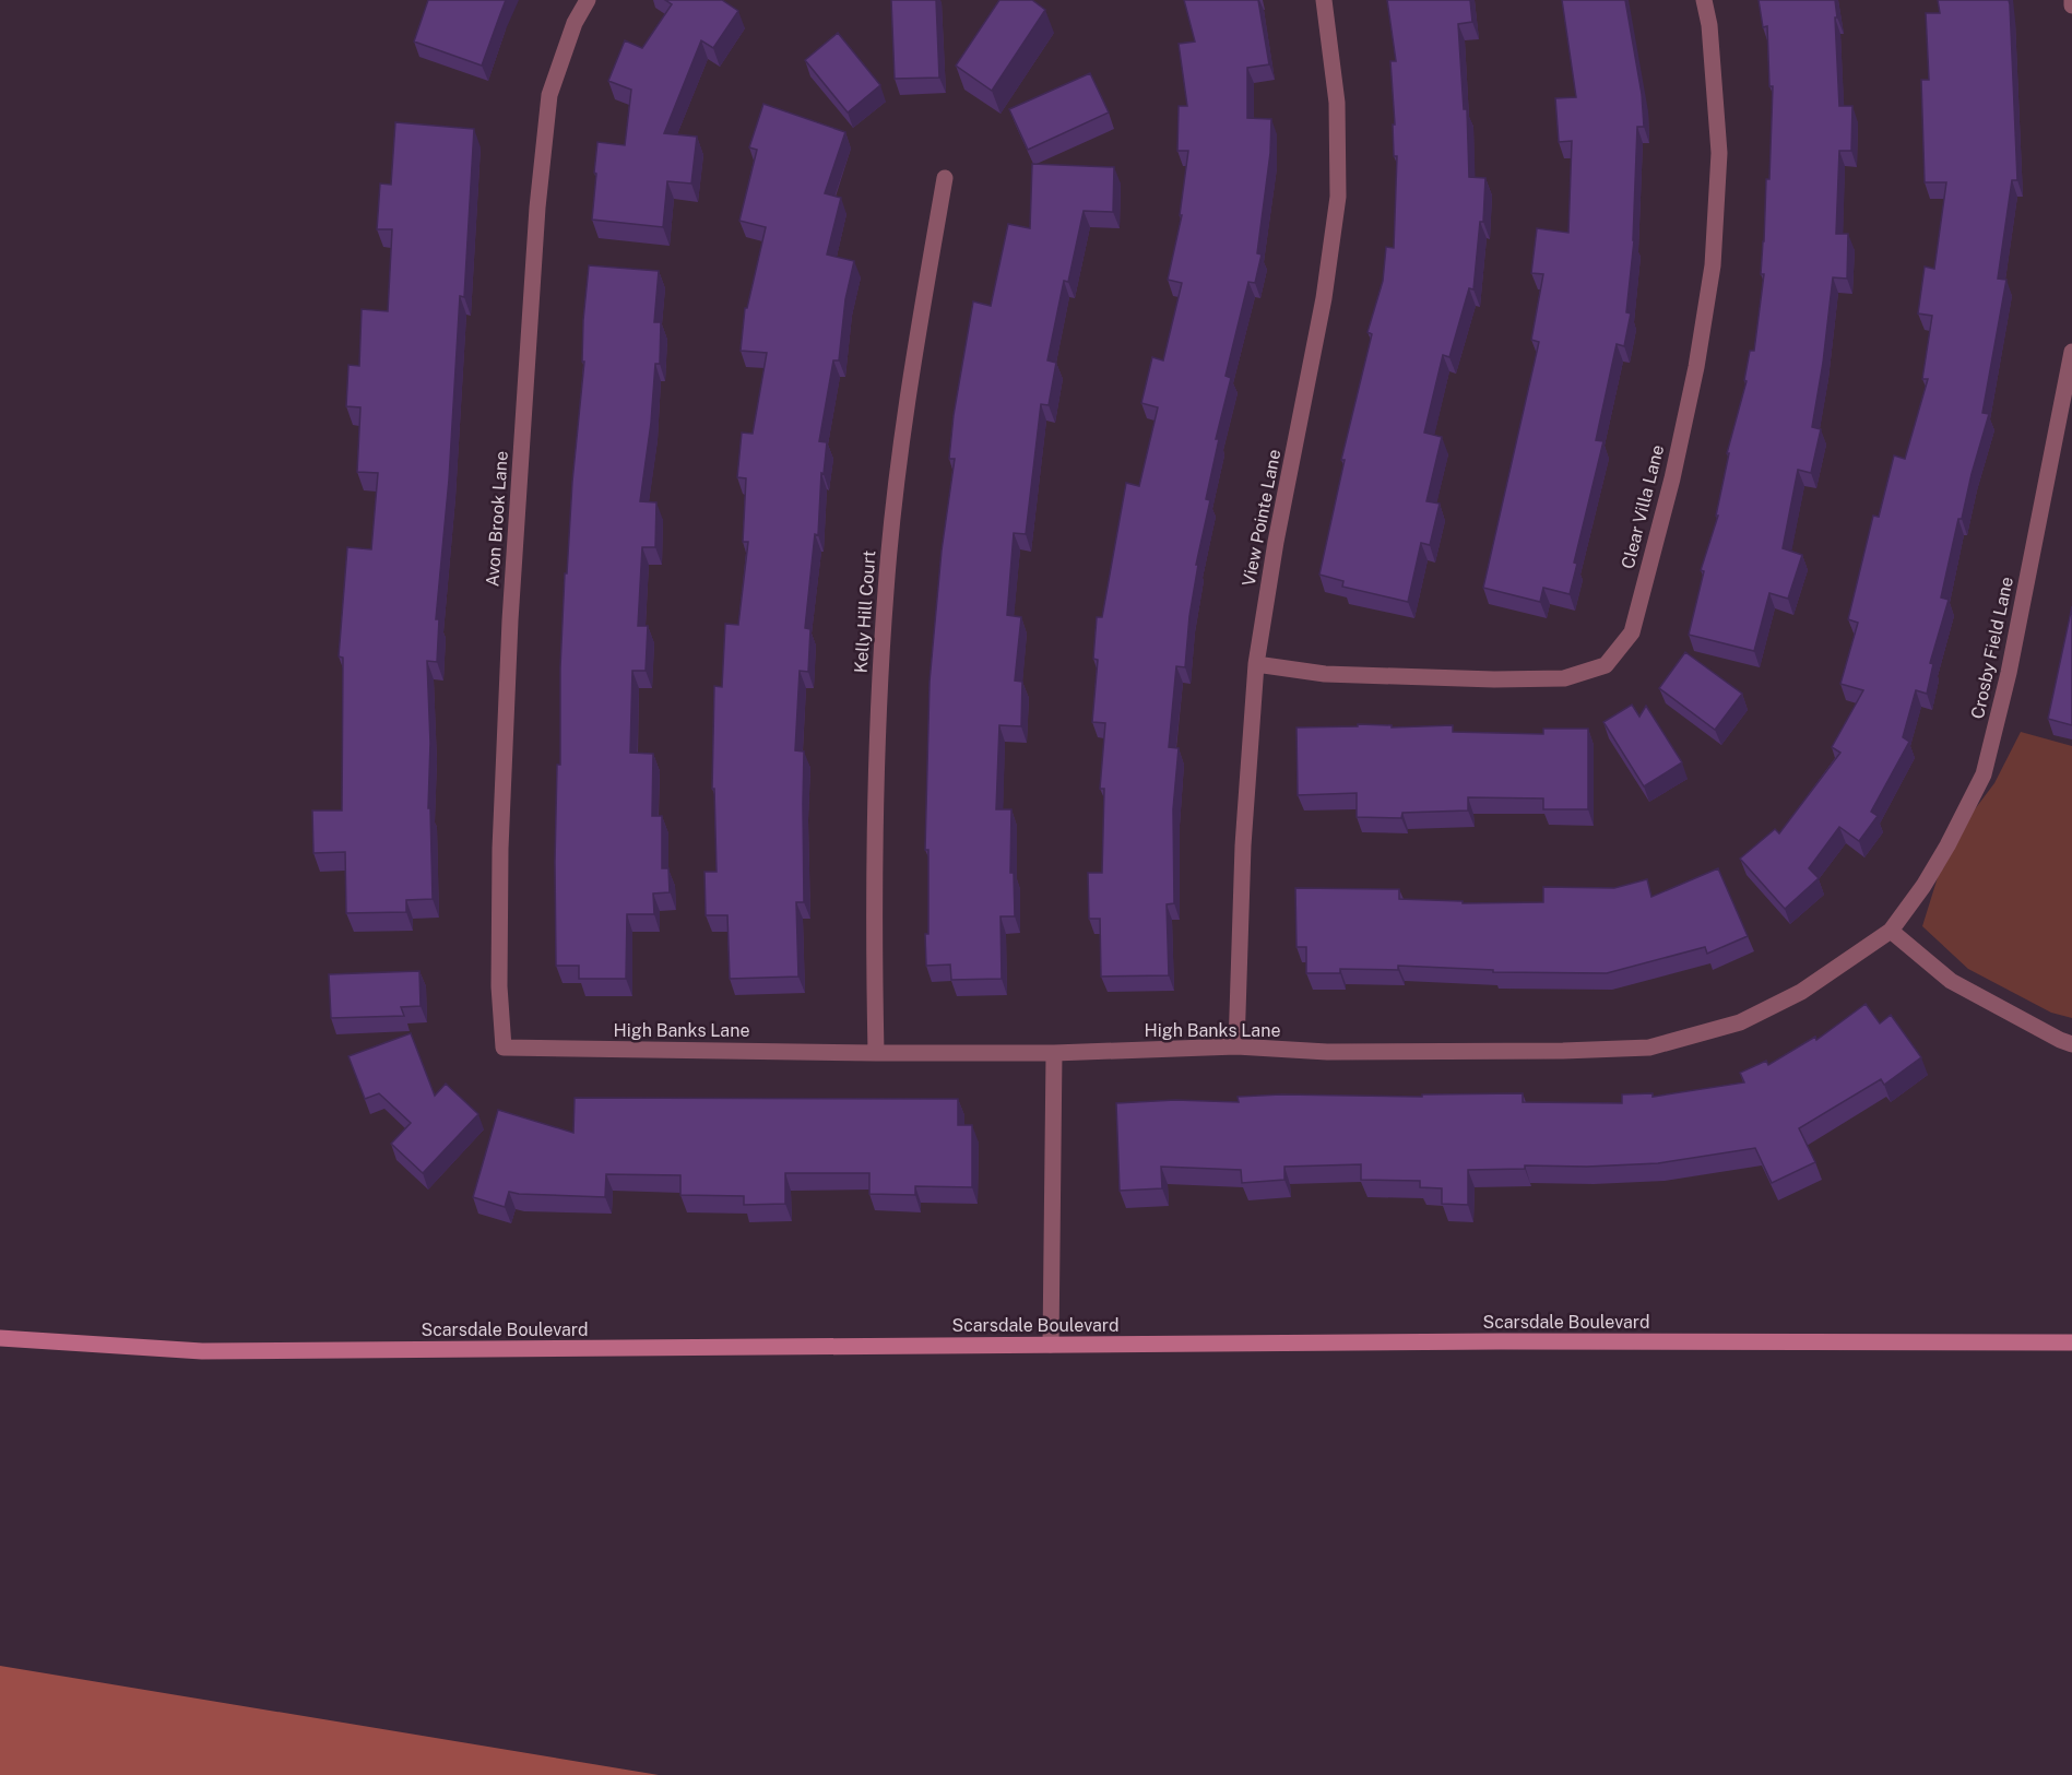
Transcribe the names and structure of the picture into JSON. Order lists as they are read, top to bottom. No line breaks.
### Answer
{"streets":{"main road":["Scarsdale Boulevard"],"street":["Clear Villa Lane","View Pointe Lane","Avon Brook Lane","Kelly Hill Court","Crosby Field Lane","High Banks Lane"]},"crossings":[["Clear Villa Lane","View Pointe Lane"],["View Pointe Lane","High Banks Lane"],["Avon Brook Lane","High Banks Lane"],["Kelly Hill Court","High Banks Lane"],["Crosby Field Lane","High Banks Lane"]]}
